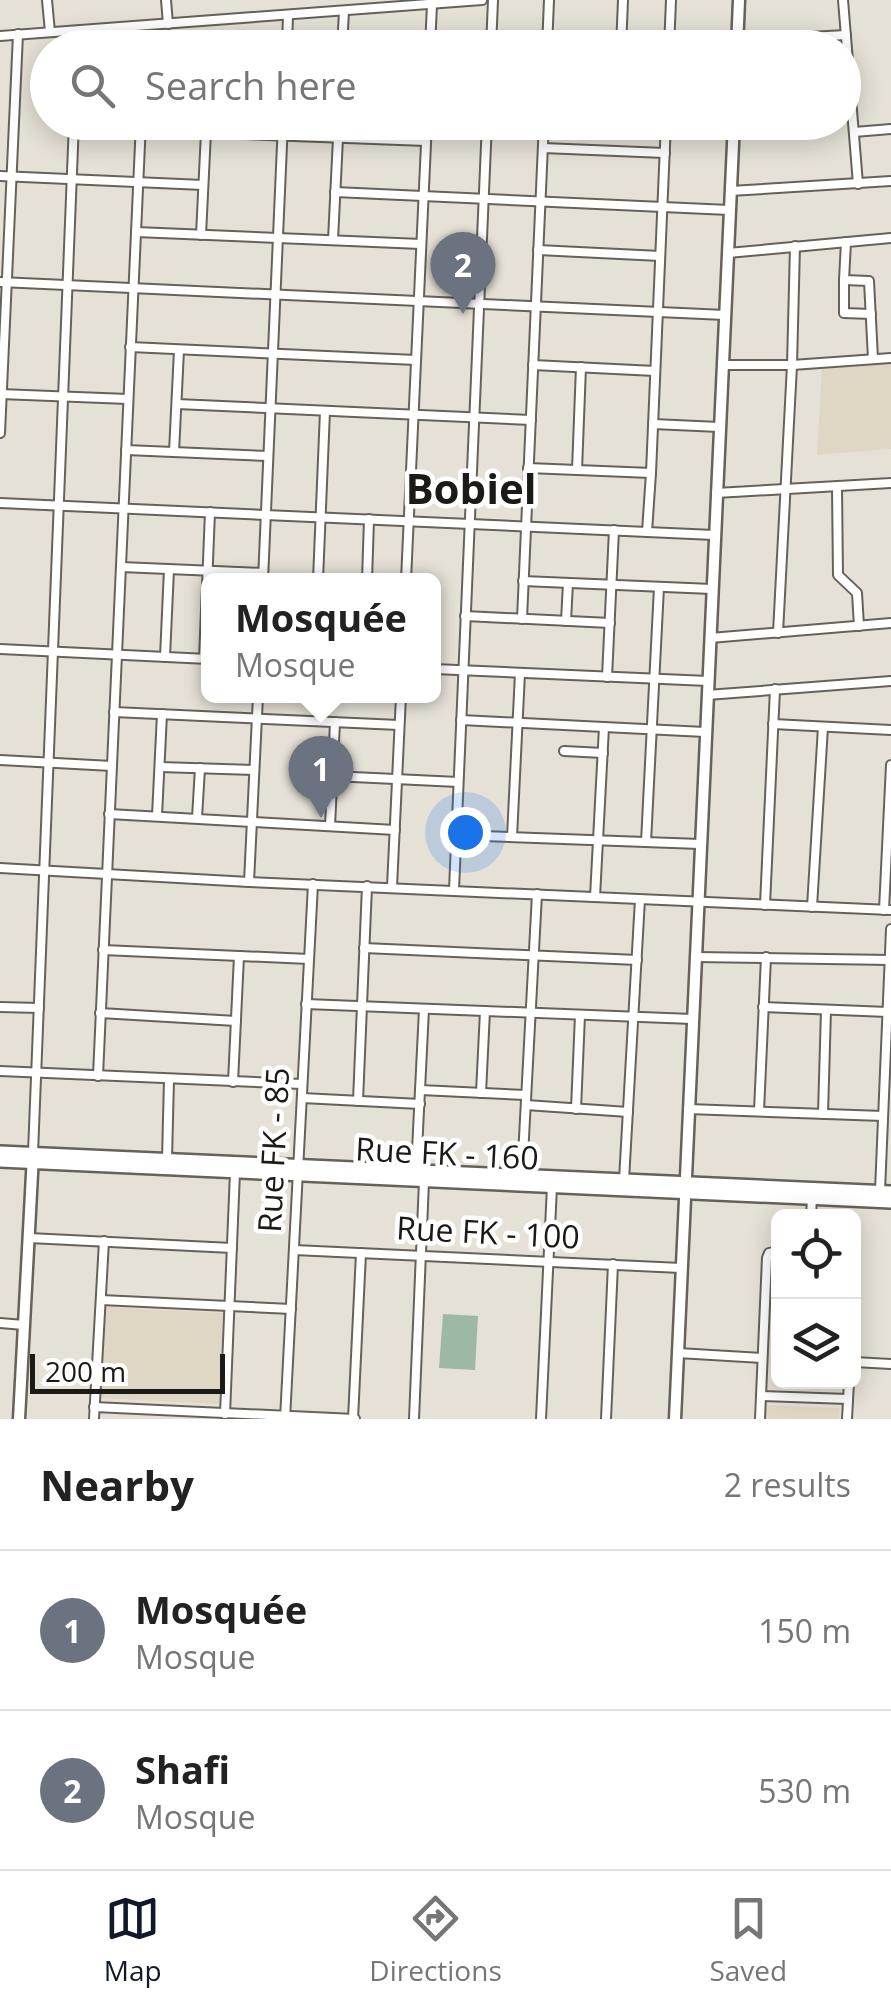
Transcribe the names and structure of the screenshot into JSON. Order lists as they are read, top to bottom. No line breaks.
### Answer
{"streets":{"main road":["Rue FK - 160"],"street":["Rue FK - 85","Rue FK - 100"]},"crossings":[["Rue FK - 85","Rue FK - 160"],["Rue FK - 85","Rue FK - 100"]],"districts":["Bobiel"],"scale_bar":"200 m","page":{"search":"Search here","pins":["2","1"],"popup":["Mosquée","Mosque"],"scale":"200 m","heading":["Nearby","2 results"],"list":[{"mark":"1","name":"Mosquée","note":"Mosque","value":"150 m"},{"mark":"2","name":"Shafi","note":"Mosque","value":"530 m"}],"nav":["Map","Directions","Saved"]}}
